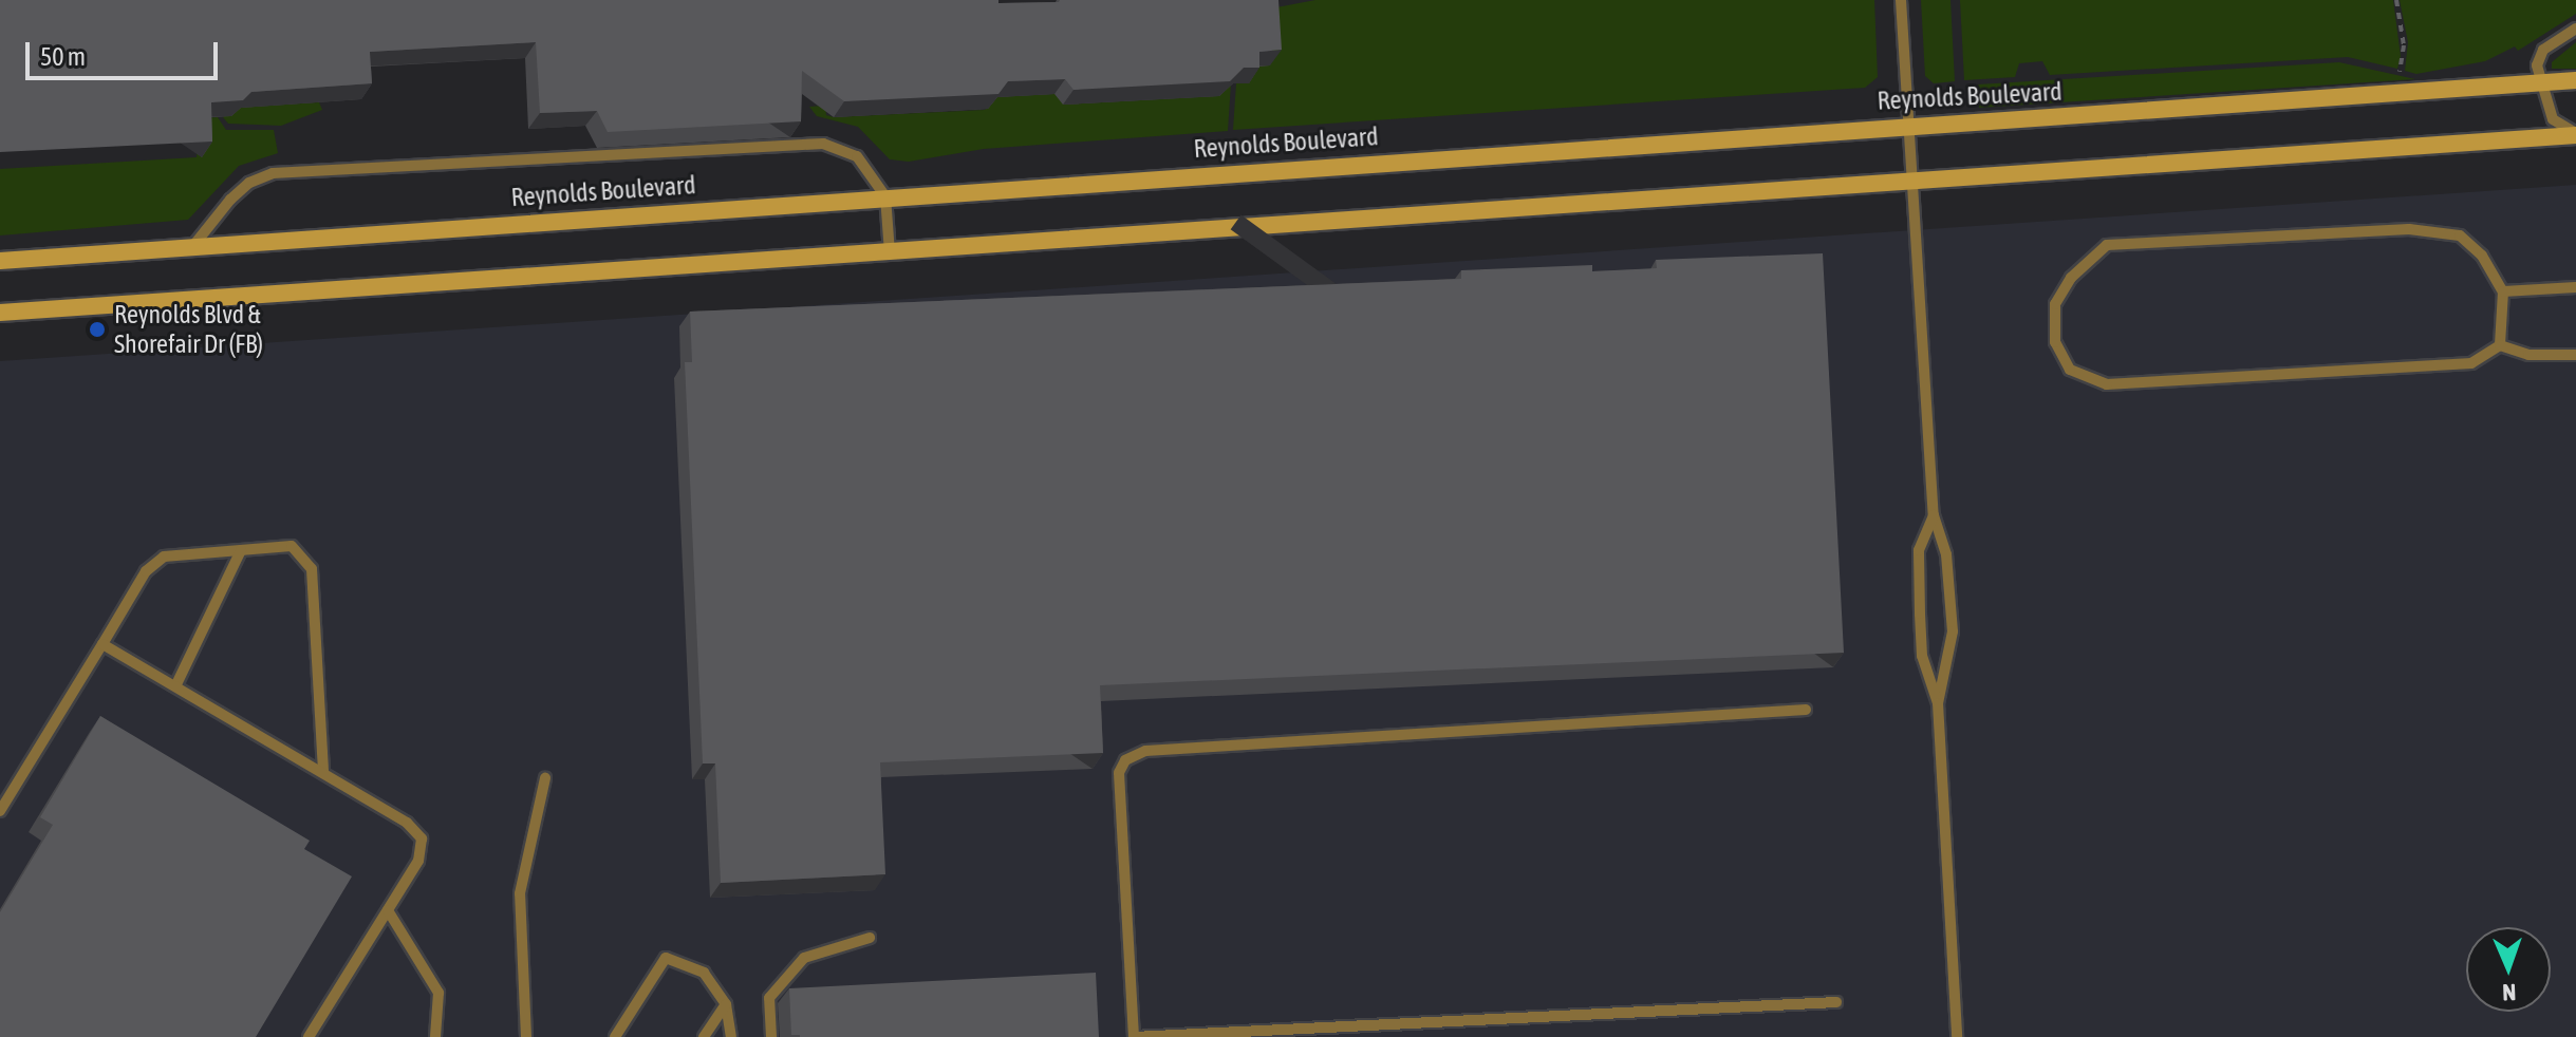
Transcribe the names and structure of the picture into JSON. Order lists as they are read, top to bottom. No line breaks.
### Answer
{"streets":{"main road":["Reynolds Boulevard"]},"places":["Reynolds Blvd & Shorefair Dr (FB)"],"scale_bar":"50 m","north":"bottom"}
